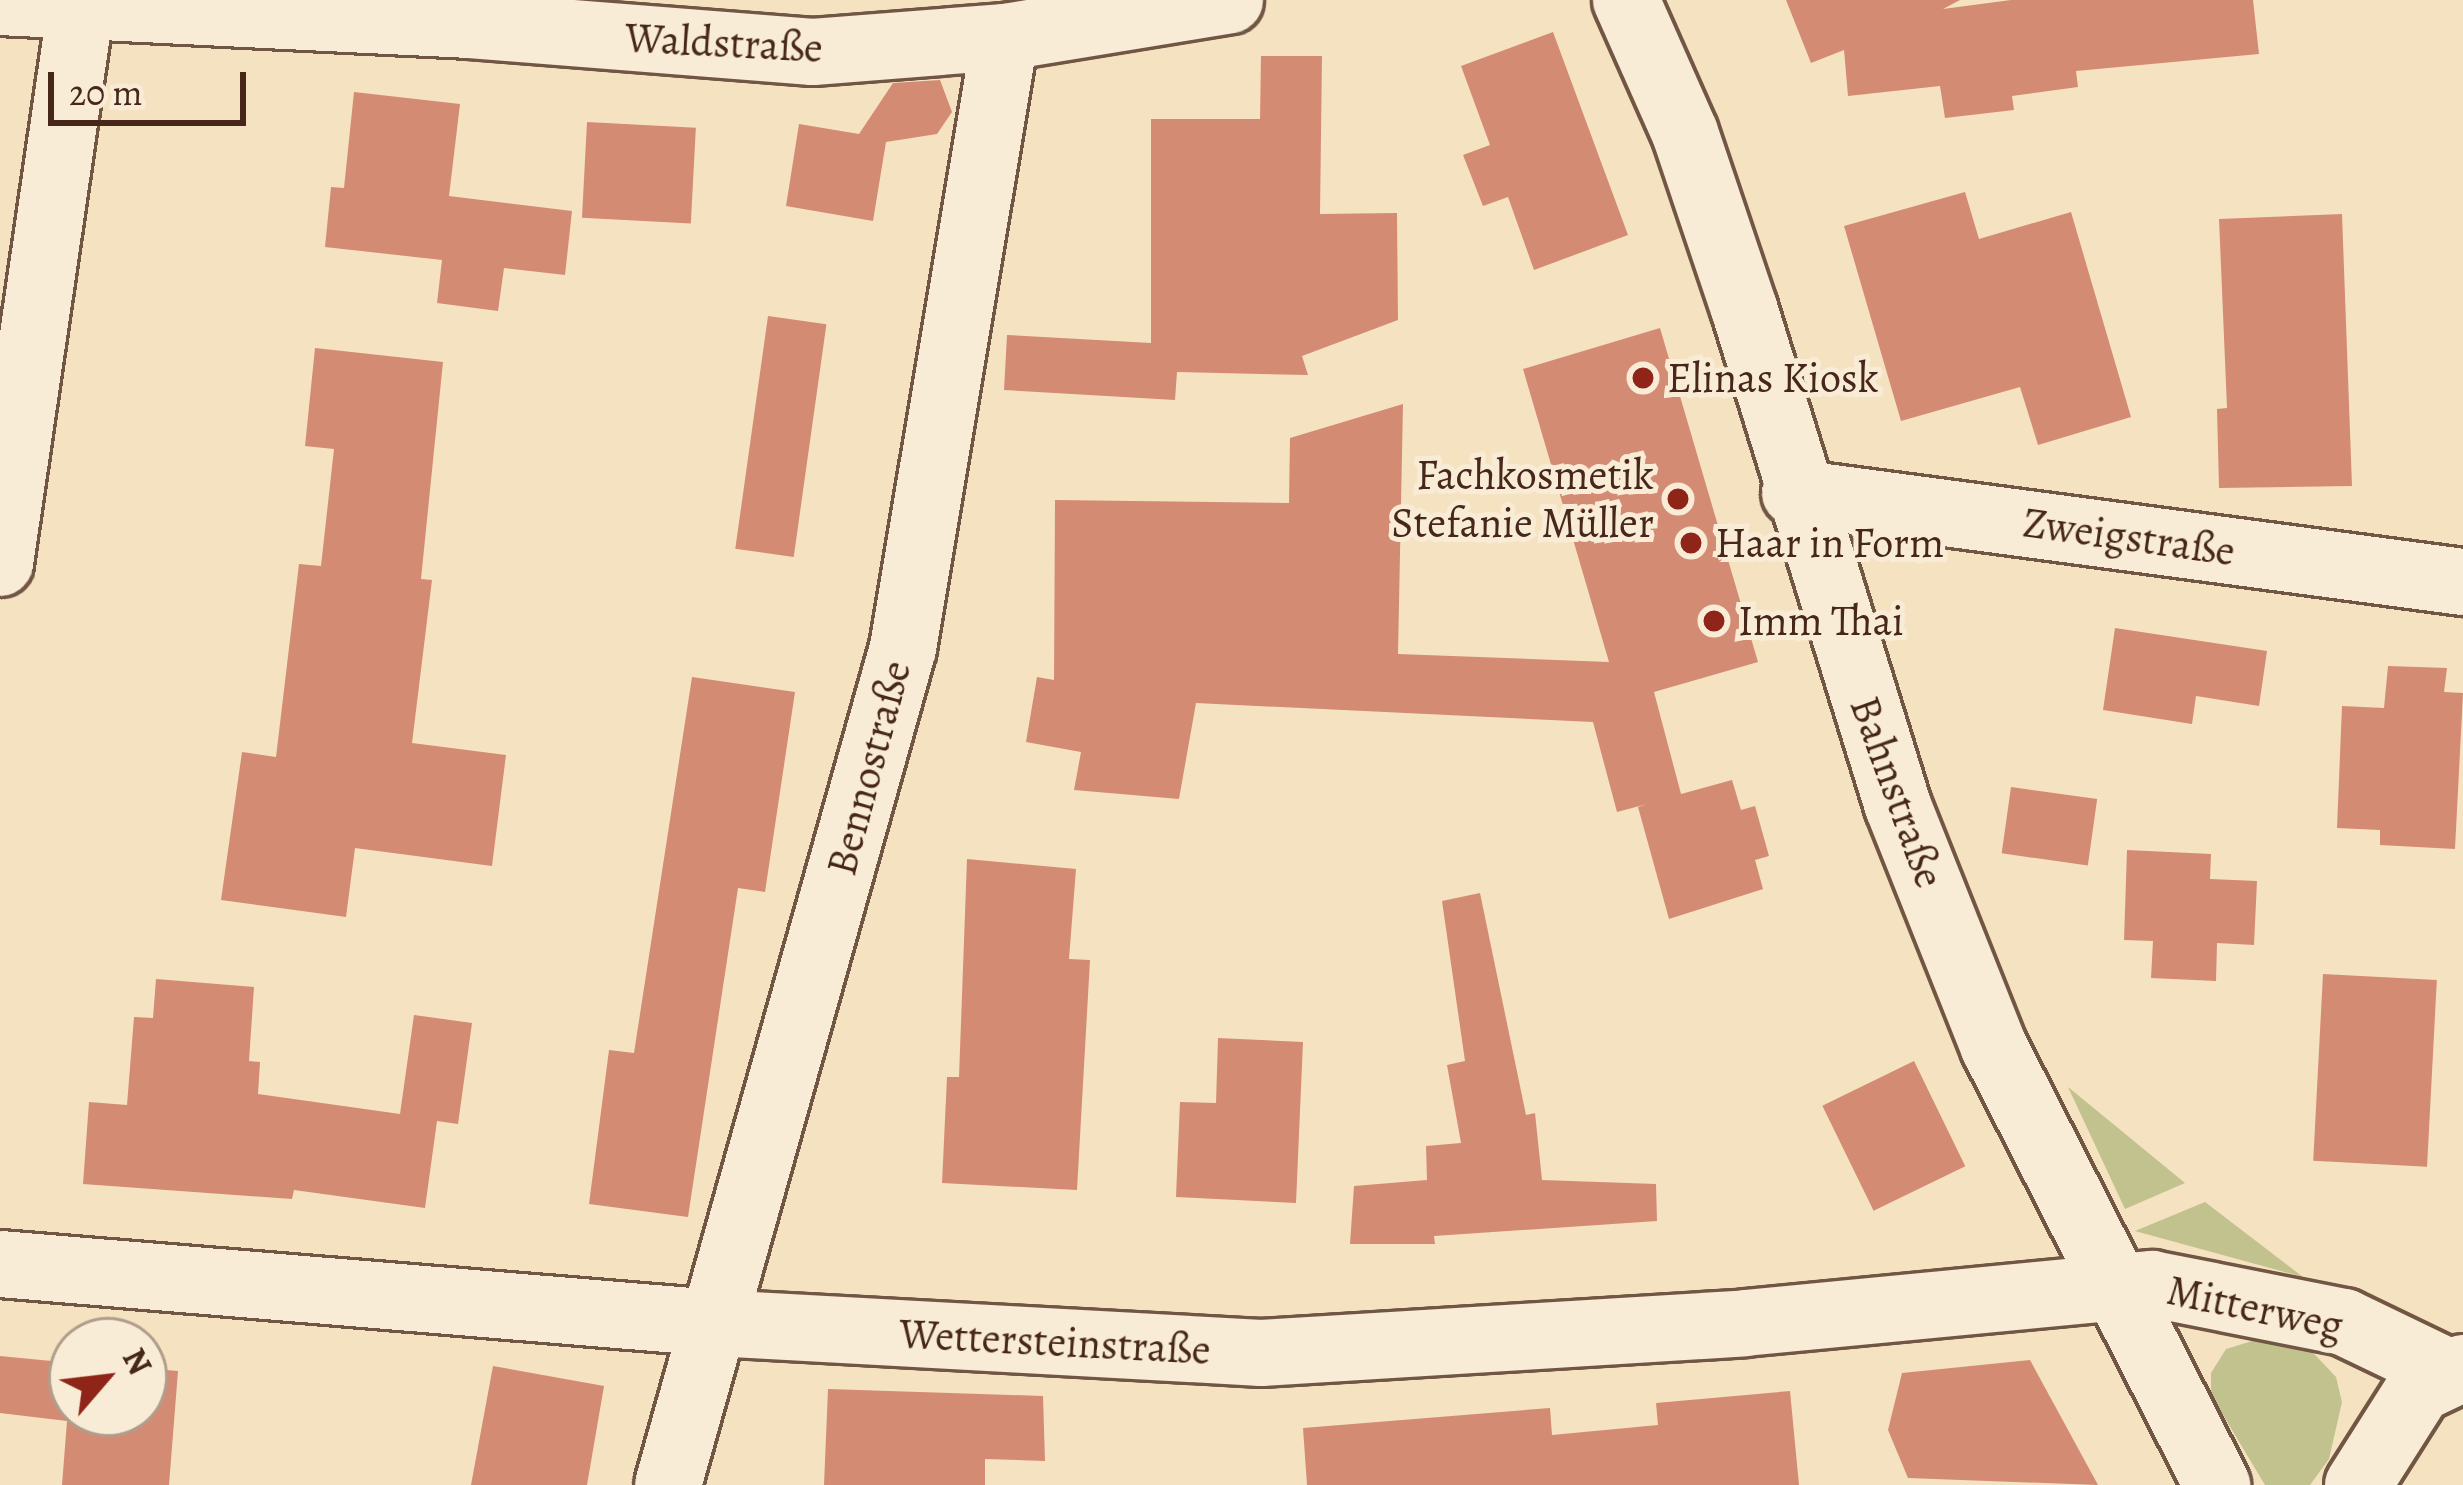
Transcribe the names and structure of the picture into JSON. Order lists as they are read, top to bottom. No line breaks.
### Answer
{"streets":{"street":["Waldstraße","Zweigstraße","Bennostraße","Bahnstraße","Mitterweg","Wettersteinstraße"]},"crossings":[["Waldstraße","Bennostraße"],["Zweigstraße","Bahnstraße"],["Bennostraße","Wettersteinstraße"],["Bahnstraße","Mitterweg"],["Bahnstraße","Wettersteinstraße"],["Mitterweg","Wettersteinstraße"]],"places":["Elinas Kiosk","Fachkosmetik Stefanie Müller","Haar in Form","Imm Thai"],"scale_bar":"20 m","north":"top right"}
